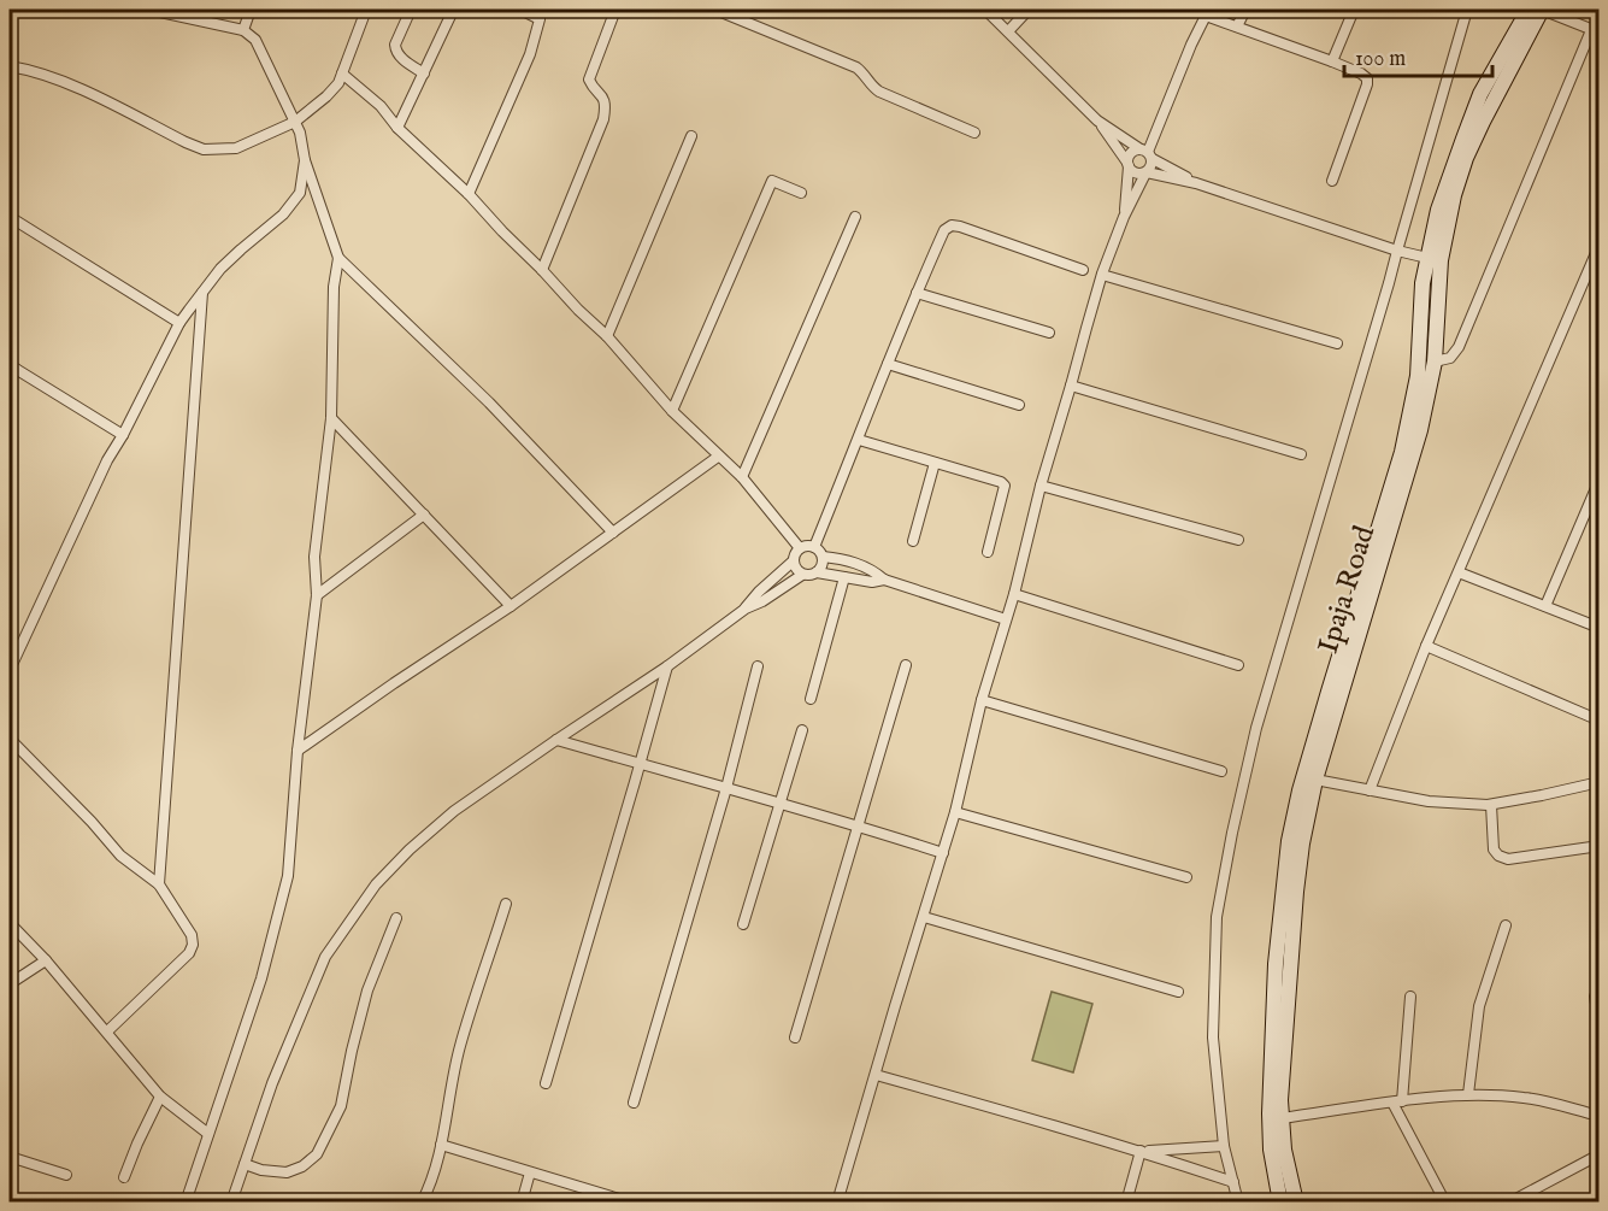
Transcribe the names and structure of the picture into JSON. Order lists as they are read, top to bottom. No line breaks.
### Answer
{"streets":{"main road":["Ipaja Road"]},"scale_bar":"100 m"}
